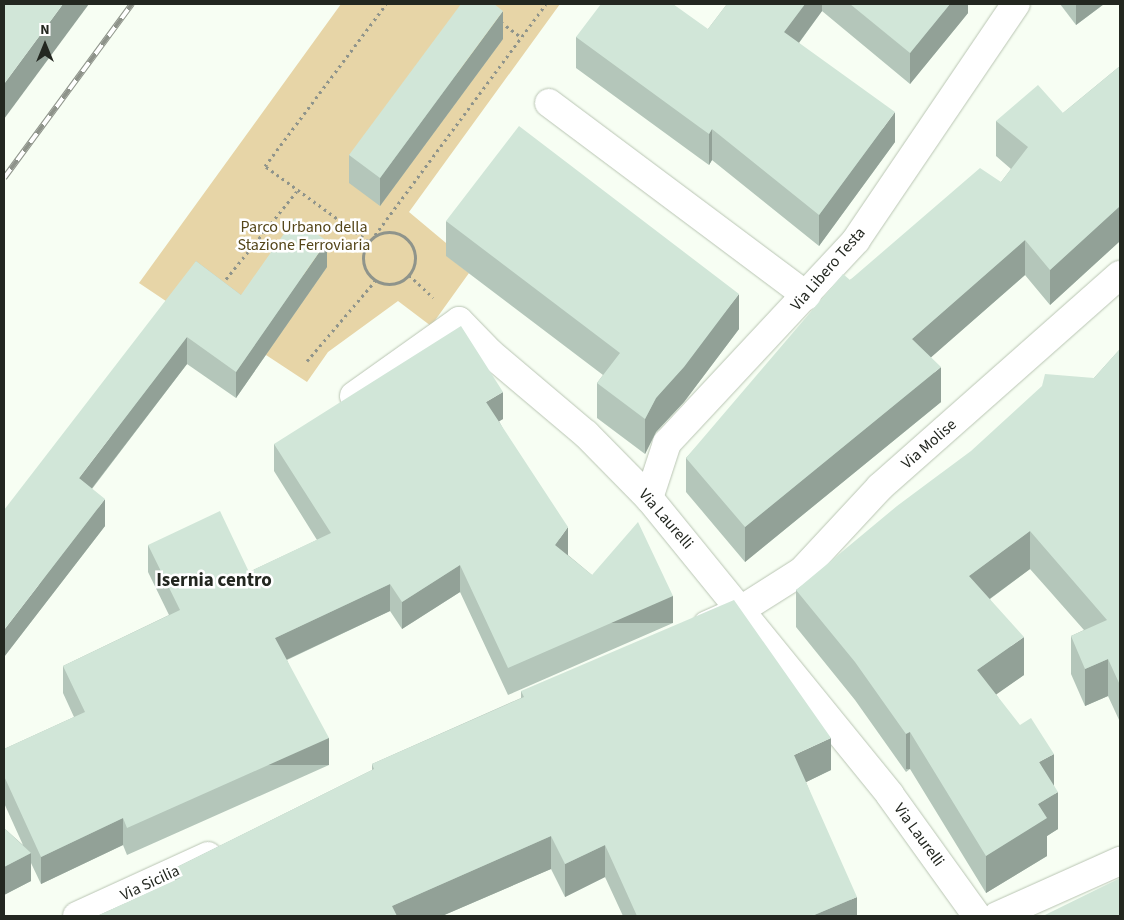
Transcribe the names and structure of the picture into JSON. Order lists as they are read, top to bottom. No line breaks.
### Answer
{"streets":{"street":["Via Libero Testa","Via Molise","Via Laurelli","Via Sicilia"]},"crossings":[["Via Libero Testa","Via Laurelli"],["Via Molise","Via Laurelli"]],"districts":["Isernia centro"],"parks":["Parco Urbano della Stazione Ferroviaria"],"north":"top"}
